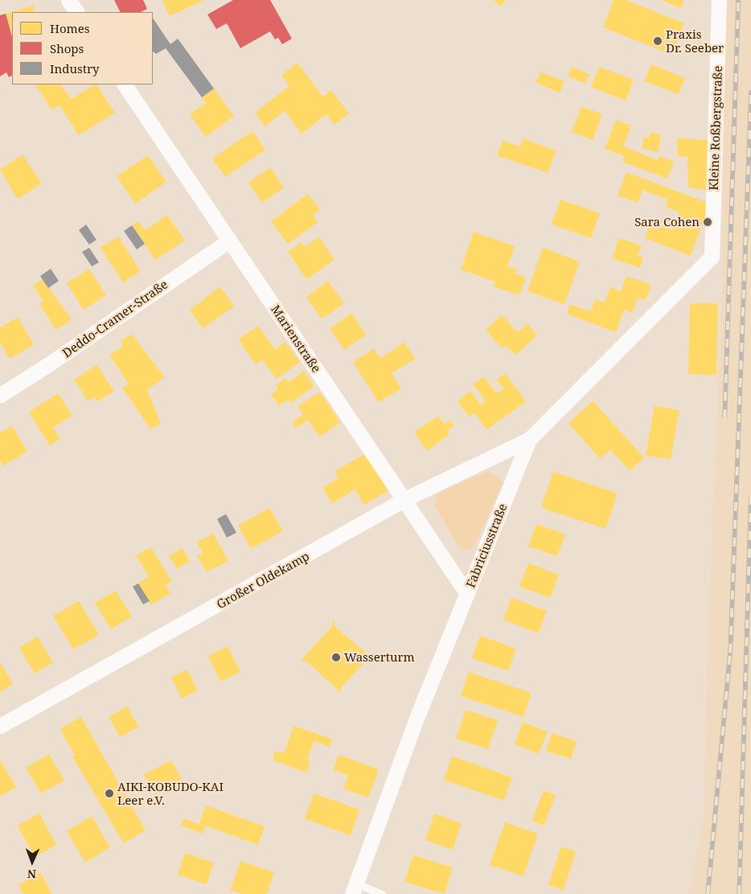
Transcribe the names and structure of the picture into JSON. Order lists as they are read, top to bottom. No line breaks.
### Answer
{"streets":{"street":["Kleine Roßbergstraße","Deddo-Cramer-Straße","Marienstraße","Fabriciusstraße","Großer Oldekamp"]},"crossings":[["Kleine Roßbergstraße","Fabriciusstraße"],["Deddo-Cramer-Straße","Marienstraße"],["Marienstraße","Fabriciusstraße"],["Marienstraße","Großer Oldekamp"],["Fabriciusstraße","Großer Oldekamp"]],"places":["Praxis Dr. Seeber","Sara Cohen","Wasserturm","AIKI-KOBUDO-KAI Leer e.V."],"legend":["Homes","Shops","Industry"],"north":"bottom"}
